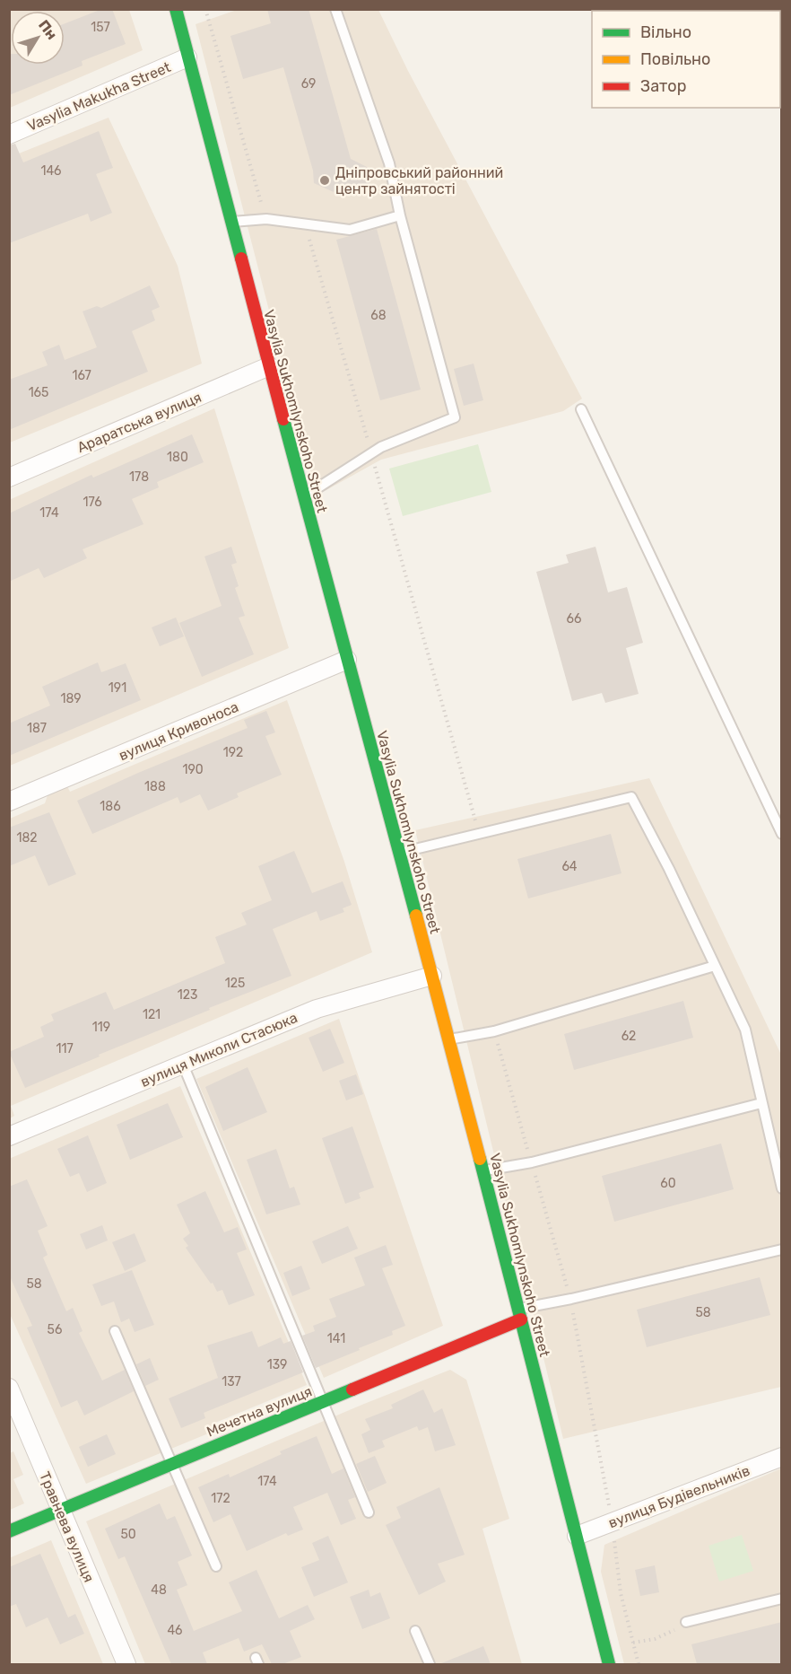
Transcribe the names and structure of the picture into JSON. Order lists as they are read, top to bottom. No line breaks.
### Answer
{"streets":{"main road":["Vasylia Sukhomlynskoho Street","Мечетна вулиця"],"street":["Vasylia Makukha Street","Араратська вулиця","вулиця Кривоноса","вулиця Миколи Стасюка","вулиця Будівельників","Травнева вулиця"]},"crossings":[["Vasylia Makukha Street","Vasylia Sukhomlynskoho Street"],["Vasylia Sukhomlynskoho Street","Араратська вулиця"],["Vasylia Sukhomlynskoho Street","вулиця Кривоноса"],["Vasylia Sukhomlynskoho Street","вулиця Миколи Стасюка"],["Vasylia Sukhomlynskoho Street","Мечетна вулиця"],["Vasylia Sukhomlynskoho Street","вулиця Будівельників"],["Мечетна вулиця","Травнева вулиця"]],"places":["Дніпровський районний центр зайнятості"],"house_numbers":["157","69","146","68","167","165","180","178","176","174","66","191","189","187","192","190","188","186","182","64","125","123","121","119","62","117","60","58","58","56","141","139","137","174","172","50","48","46"],"legend":["Вільно","Повільно","Затор"],"north":"top right"}
